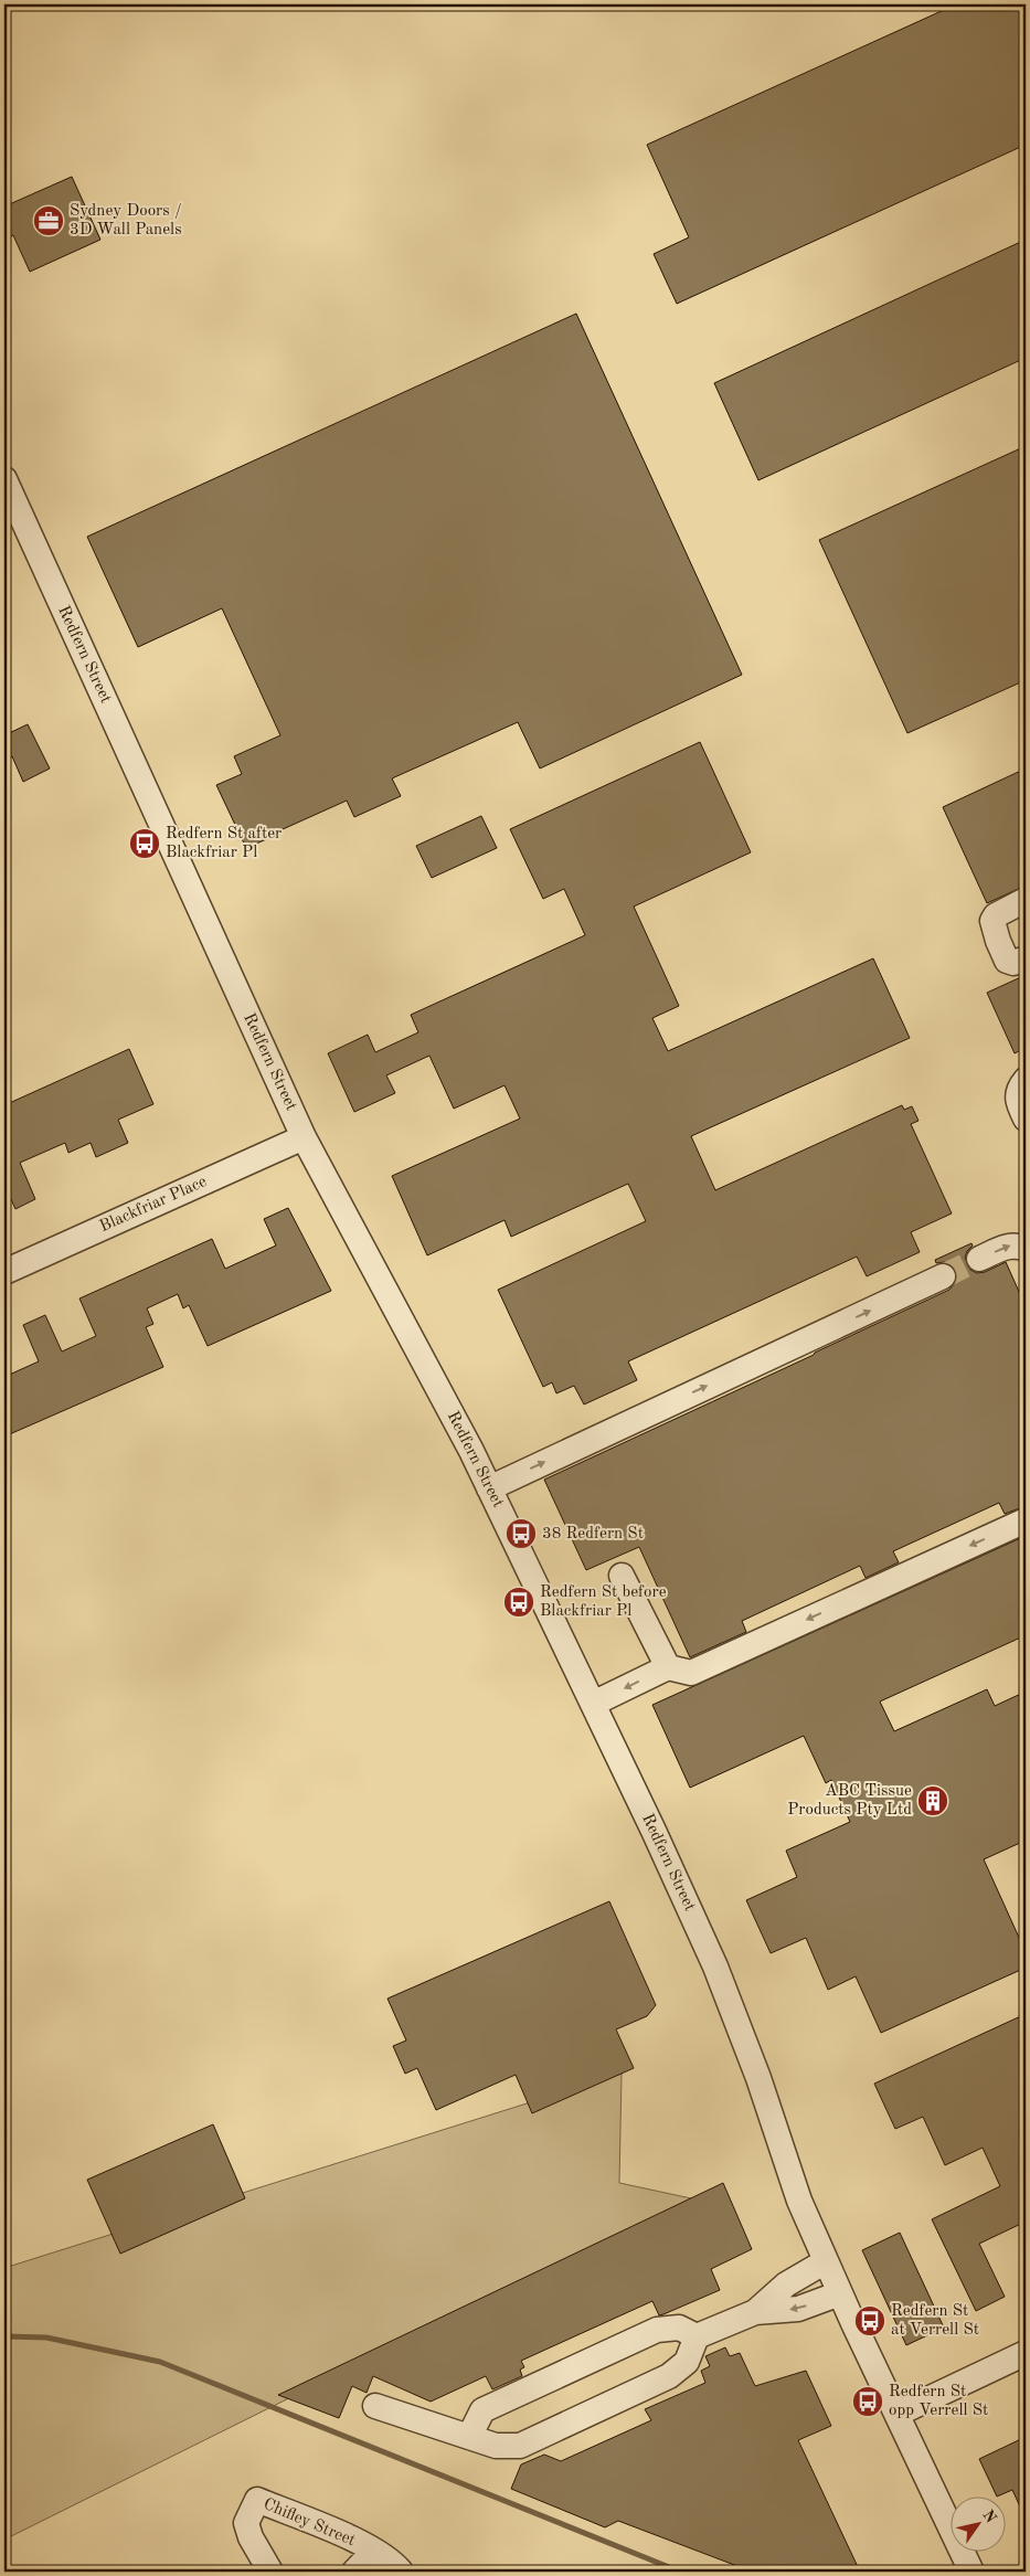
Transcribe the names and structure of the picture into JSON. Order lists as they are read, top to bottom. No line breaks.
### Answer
{"streets":{"street":["Redfern Street","Blackfriar Place","Chifley Street"]},"crossings":[["Redfern Street","Blackfriar Place"]],"places":{"office":["Sydney Doors / 3D Wall Panels"],"bus stop":["Redfern St after Blackfriar Pl","38 Redfern St","Redfern St before Blackfriar Pl","Redfern St at Verrell St","Redfern St opp Verrell St"],"building":["ABC Tissue Products Pty Ltd"]},"north":"top right"}
